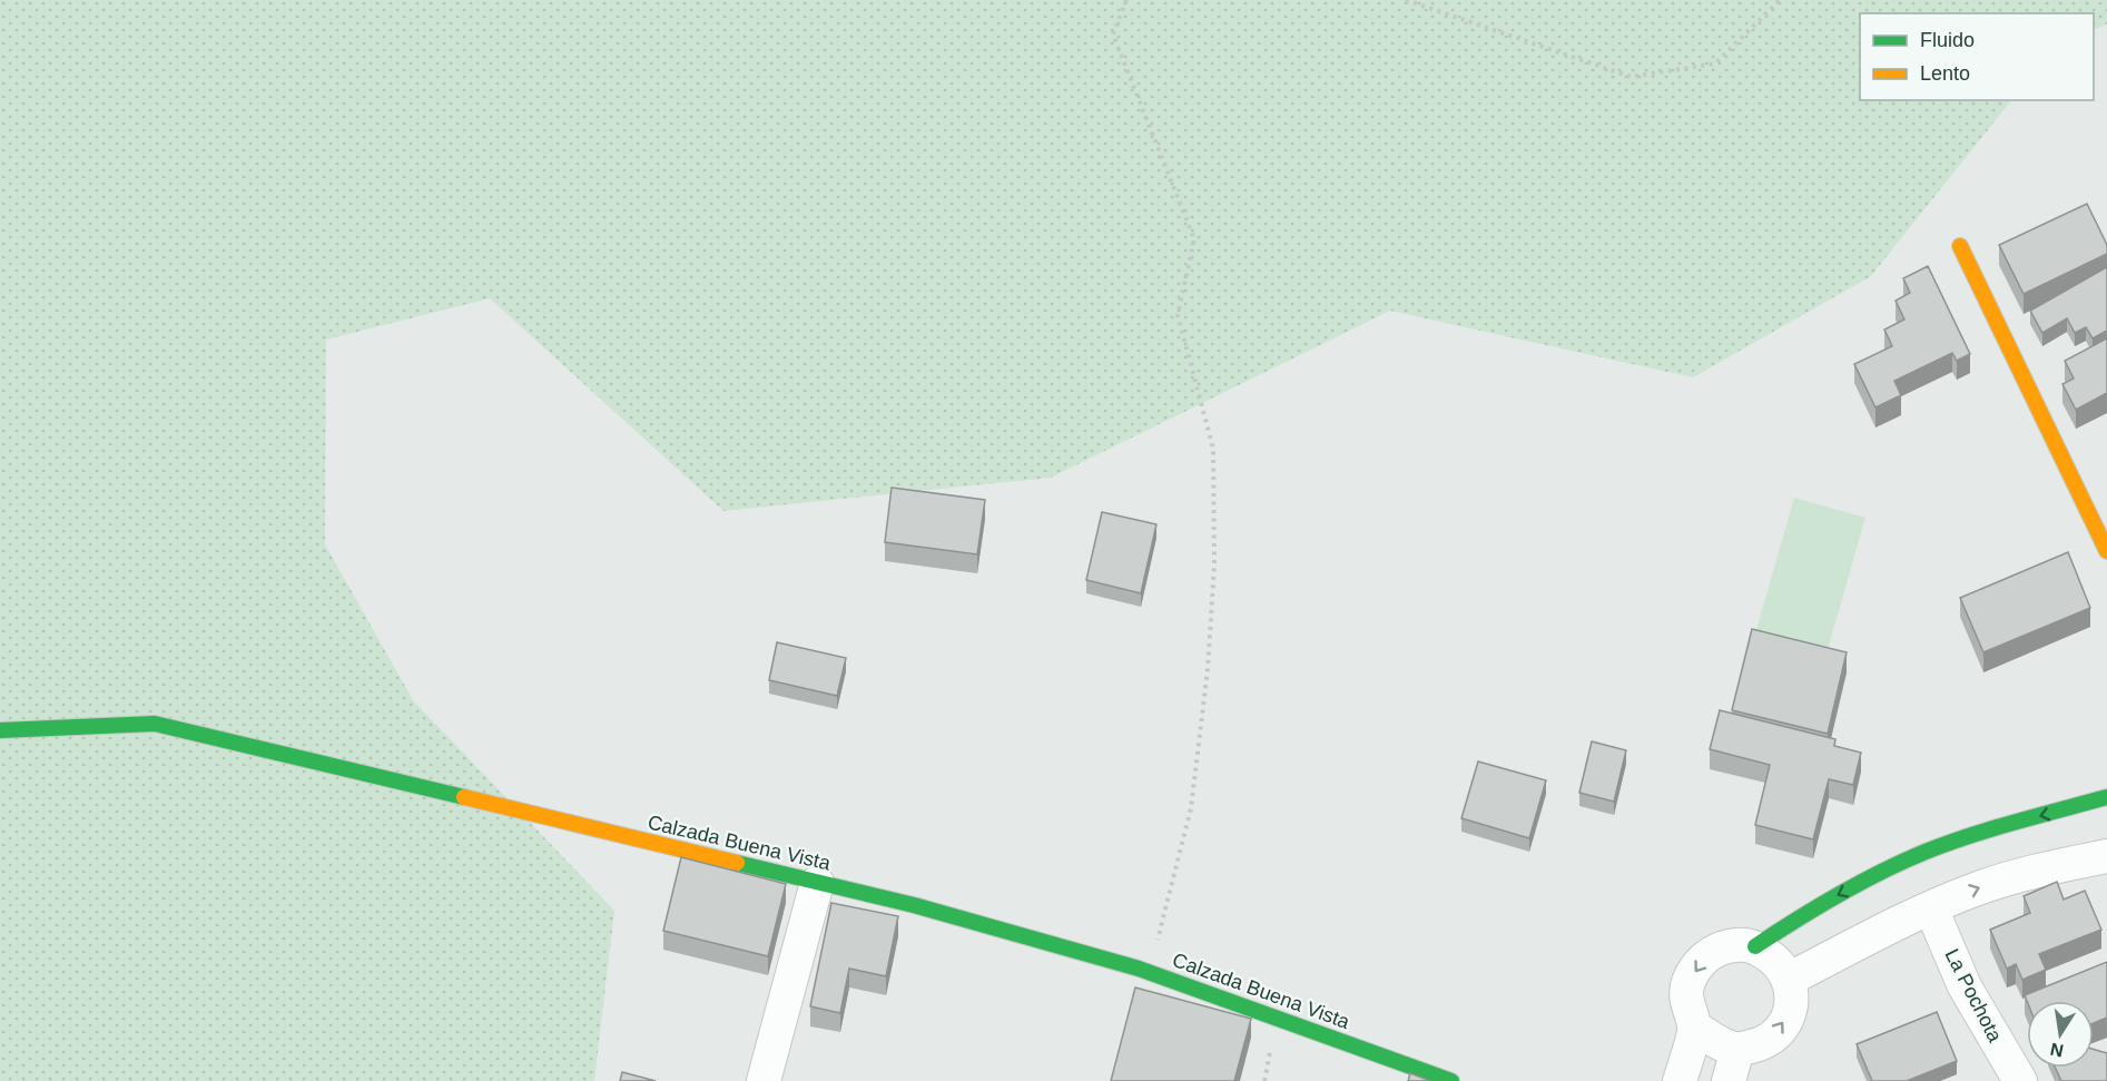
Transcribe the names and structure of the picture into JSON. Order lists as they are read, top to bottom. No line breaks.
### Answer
{"streets":{"street":["Calzada Buena Vista","La Pochota"]},"legend":["Fluido","Lento"],"north":"bottom"}
